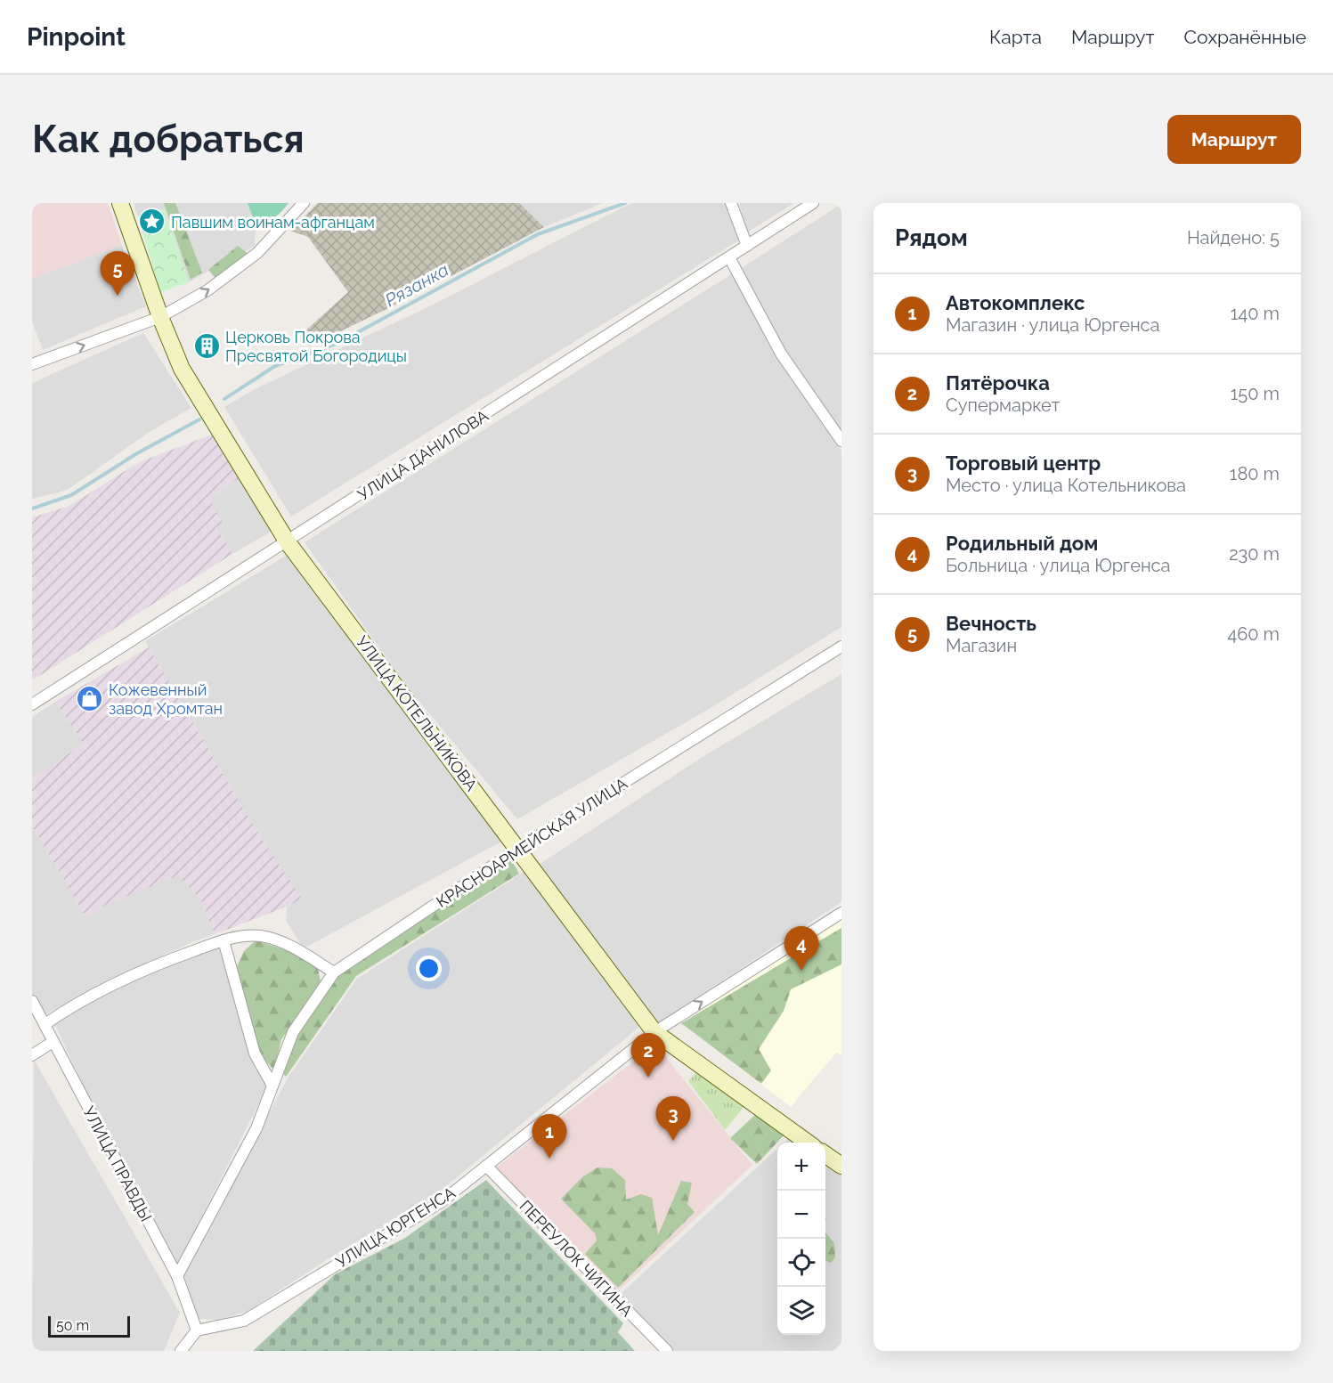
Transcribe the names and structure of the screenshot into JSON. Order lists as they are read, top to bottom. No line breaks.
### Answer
{"streets":{"street":["УЛИЦА ДАНИЛОВА","УЛИЦА КОТЕЛЬНИКОВА","КРАСНОАРМЕЙСКАЯ УЛИЦА","УЛИЦА ПРАВДЫ","УЛИЦА ЮРГЕНСА","ПЕРЕУЛОК ЧИГИНА"]},"crossings":[["УЛИЦА ДАНИЛОВА","УЛИЦА КОТЕЛЬНИКОВА"],["УЛИЦА КОТЕЛЬНИКОВА","КРАСНОАРМЕЙСКАЯ УЛИЦА"],["УЛИЦА КОТЕЛЬНИКОВА","УЛИЦА ЮРГЕНСА"],["КРАСНОАРМЕЙСКАЯ УЛИЦА","УЛИЦА ПРАВДЫ"],["УЛИЦА ПРАВДЫ","УЛИЦА ЮРГЕНСА"],["УЛИЦА ЮРГЕНСА","ПЕРЕУЛОК ЧИГИНА"]],"water":["Рязанка"],"places":{"place":["Павшим воинам-афганцам"],"building":["Церковь Покрова Пресвятой Богородицы"],"shop":["Кожевенный завод Хромтан"]},"scale_bar":"50 m","page":{"header":"Pinpoint","nav":["Карта","Маршрут","Сохранённые"],"buttons":"Маршрут","title":"Как добраться","heading":["Рядом","Найдено: 5"],"pins":["5","4","2","3","1"],"list":[{"mark":"1","name":"Автокомплекс","note":"Магазин · улица Юргенса","value":"140 m"},{"mark":"2","name":"Пятёрочка","note":"Супермаркет","value":"150 m"},{"mark":"3","name":"Торговый центр","note":"Место · улица Котельникова","value":"180 m"},{"mark":"4","name":"Родильный дом","note":"Больница · улица Юргенса","value":"230 m"},{"mark":"5","name":"Вечность","note":"Магазин","value":"460 m"}],"map_buttons":["+","−"],"scale":"50 m"}}
